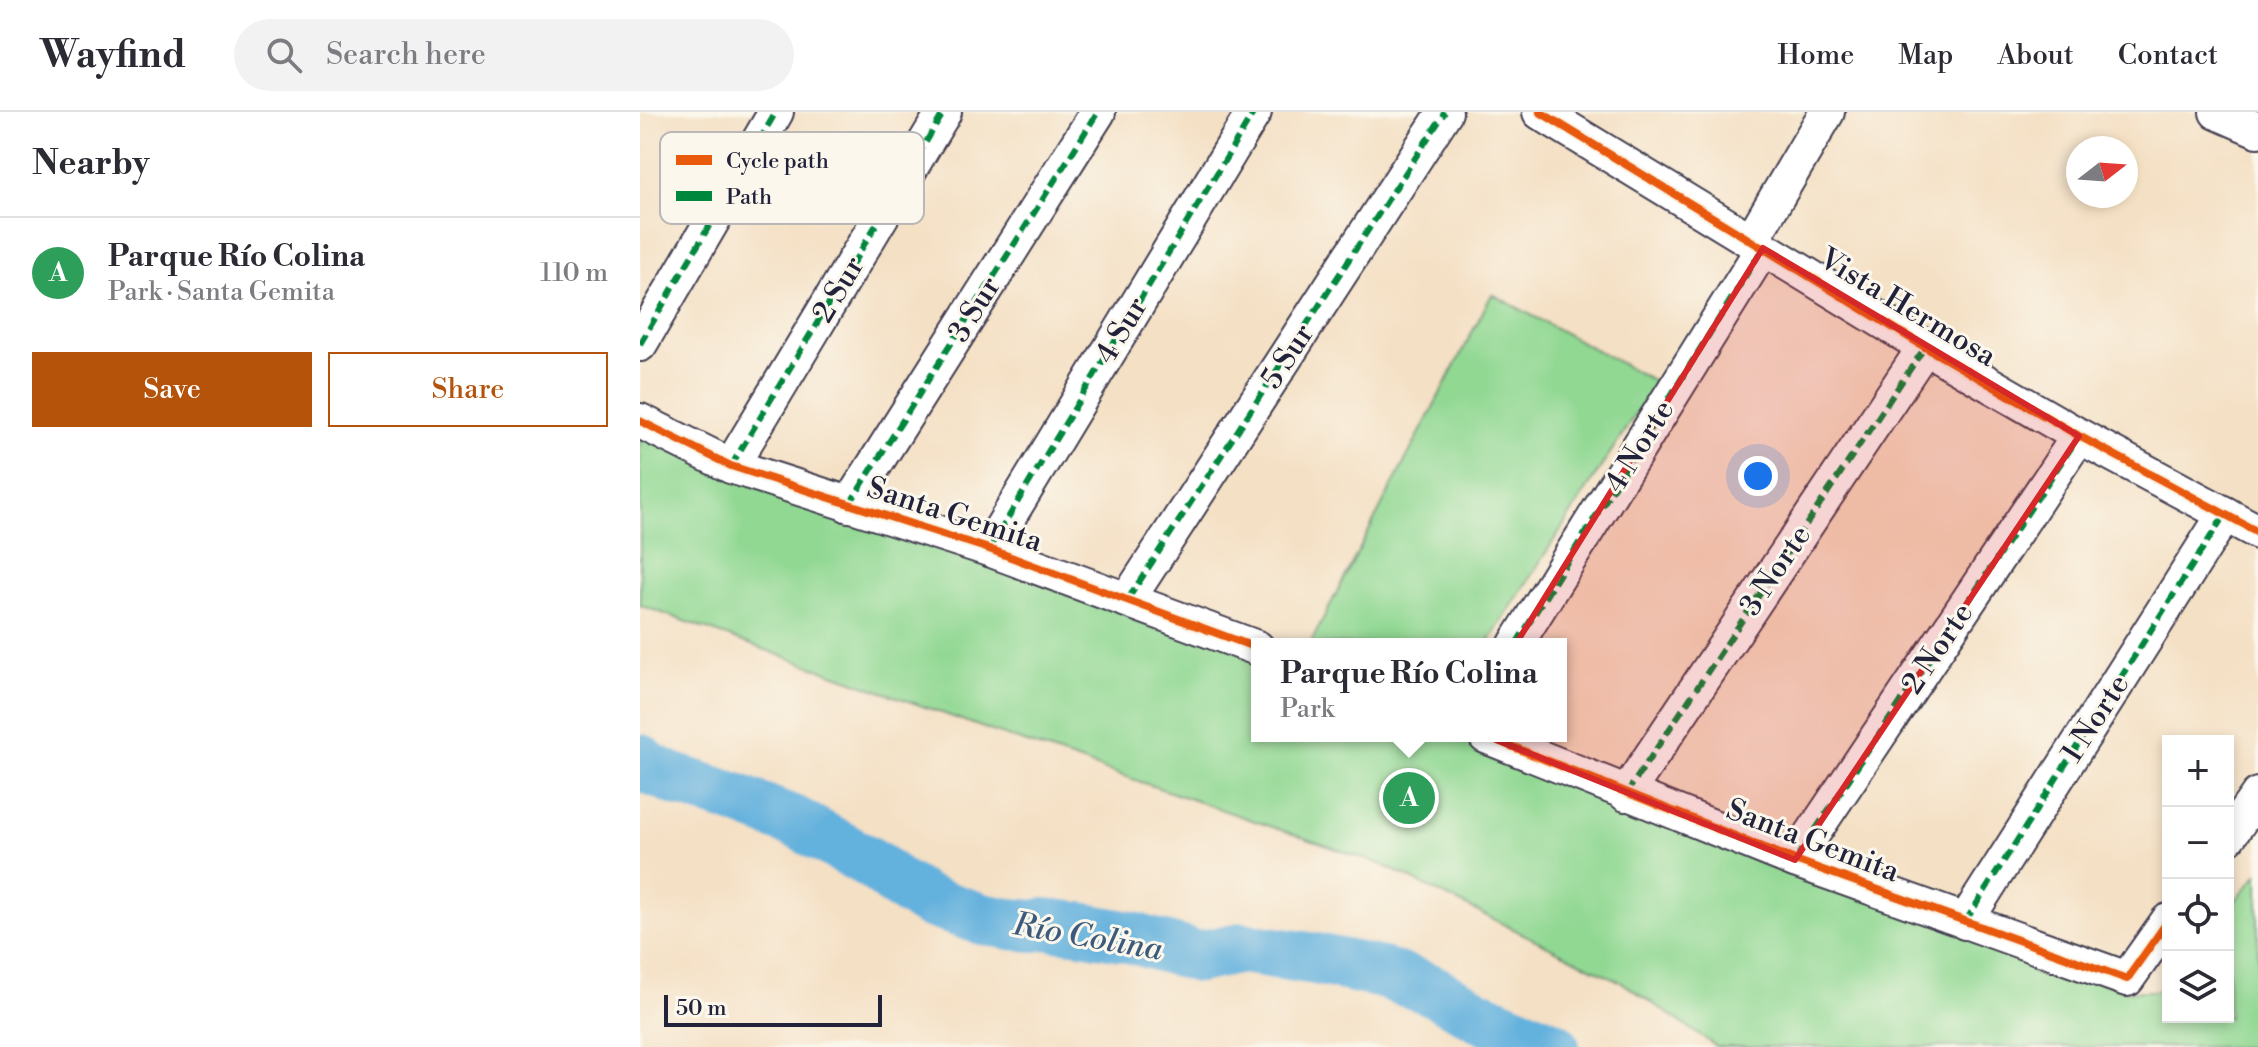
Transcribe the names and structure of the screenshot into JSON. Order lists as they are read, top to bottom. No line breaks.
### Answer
{"streets":{"street":["2 Sur","Vista Hermosa","3 Sur","4 Sur","5 Sur","4 Norte","Santa Gemita","3 Norte","2 Norte","1 Norte"]},"crossings":[["2 Sur","Santa Gemita"],["Vista Hermosa","4 Norte"],["Vista Hermosa","3 Norte"],["Vista Hermosa","2 Norte"],["Vista Hermosa","1 Norte"],["3 Sur","Santa Gemita"],["4 Sur","Santa Gemita"],["5 Sur","Santa Gemita"],["Santa Gemita","3 Norte"],["Santa Gemita","2 Norte"],["Santa Gemita","1 Norte"]],"water":["Río Colina"],"legend":["Cycle path","Path"],"scale_bar":"50 m","north":"right","page":{"header":"Wayfind","search":"Search here","nav":["Home","Map","About","Contact"],"heading":"Nearby","list":[{"mark":"A","name":"Parque Río Colina","note":"Park · Santa Gemita","value":"110 m"}],"buttons":["Save","Share"],"popup":["Parque Río Colina","Park"],"map_buttons":["+","−"],"pins":"A","scale":"50 m"}}
